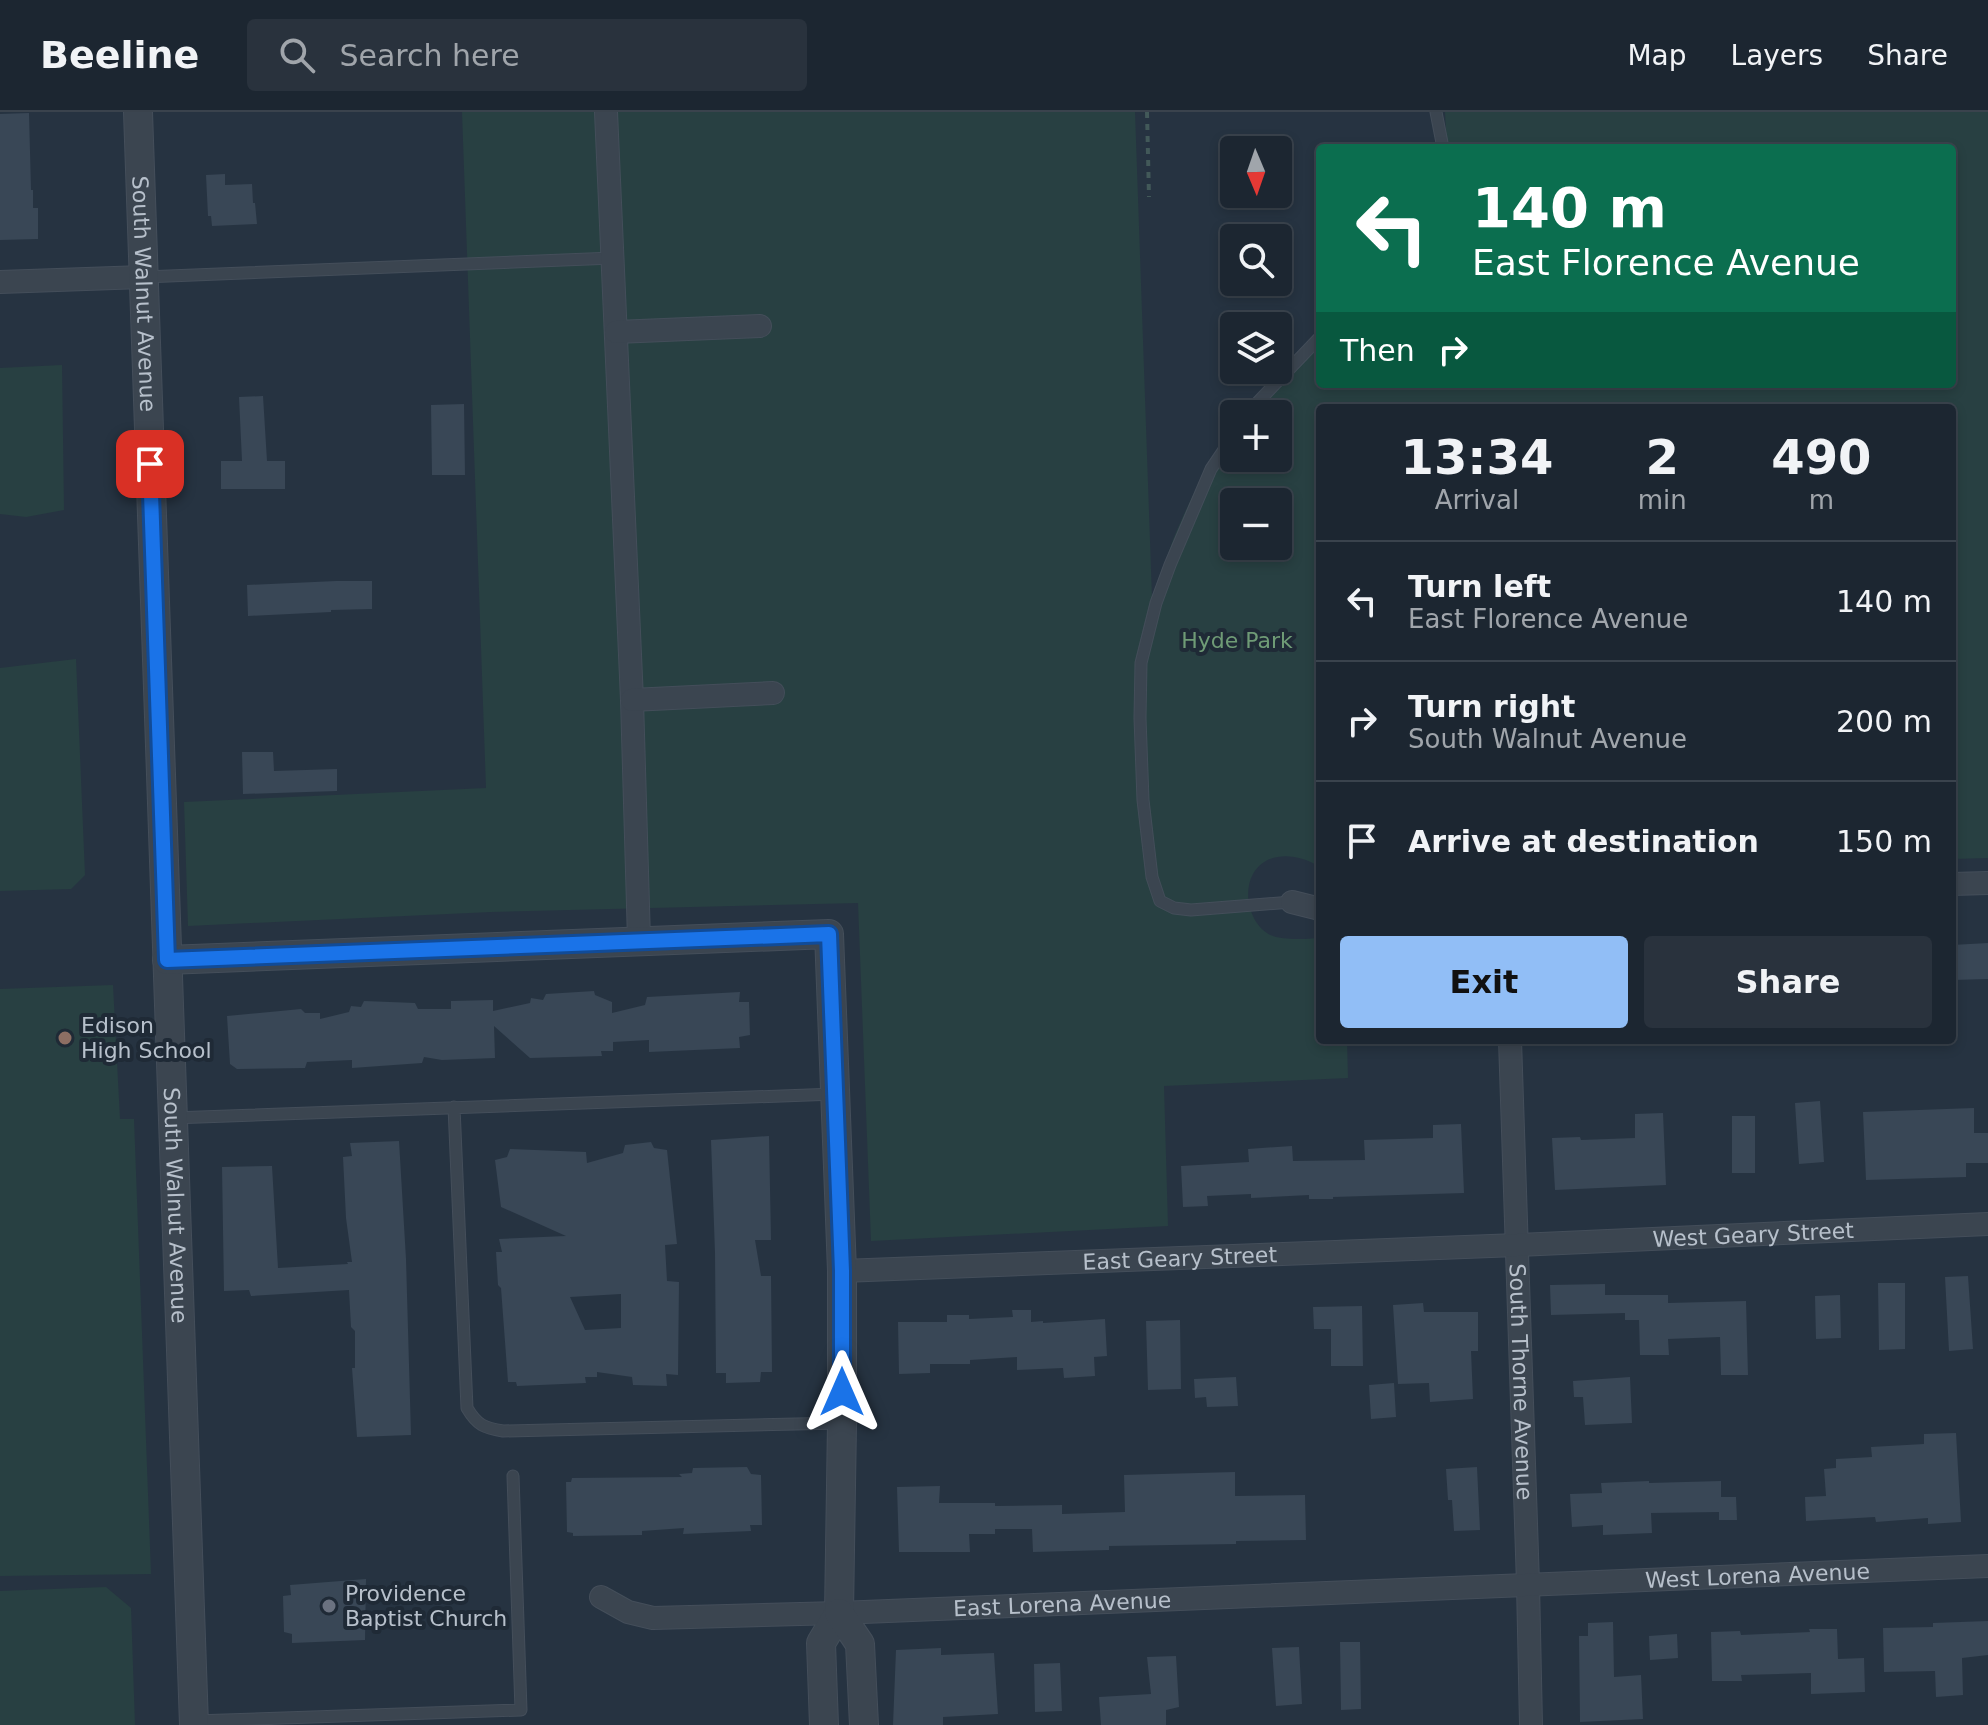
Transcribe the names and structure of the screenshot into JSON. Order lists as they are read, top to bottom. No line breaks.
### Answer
{"streets":{"street":["South Walnut Avenue","West Geary Street","East Geary Street","South Thorne Avenue","West Lorena Avenue","East Lorena Avenue"]},"crossings":[["West Geary Street","East Geary Street"],["West Geary Street","South Thorne Avenue"],["East Geary Street","South Thorne Avenue"],["South Thorne Avenue","West Lorena Avenue"],["South Thorne Avenue","East Lorena Avenue"],["West Lorena Avenue","East Lorena Avenue"]],"parks":["Hyde Park"],"places":["Edison High School","Providence Baptist Church"],"north":"bottom","page":{"header":"Beeline","search":"Search here","nav":["Map","Layers","Share"],"map_buttons":["+","−"],"turn":["140 m","East Florence Avenue"],"then":"Then","eta":["13:34","Arrival","2","min","490","m"],"list":[{"name":"Turn left","note":"East Florence Avenue","value":"140 m"},{"name":"Turn right","note":"South Walnut Avenue","value":"200 m"},{"name":"Arrive at destination","value":"150 m"}],"buttons":["Exit","Share"]}}
